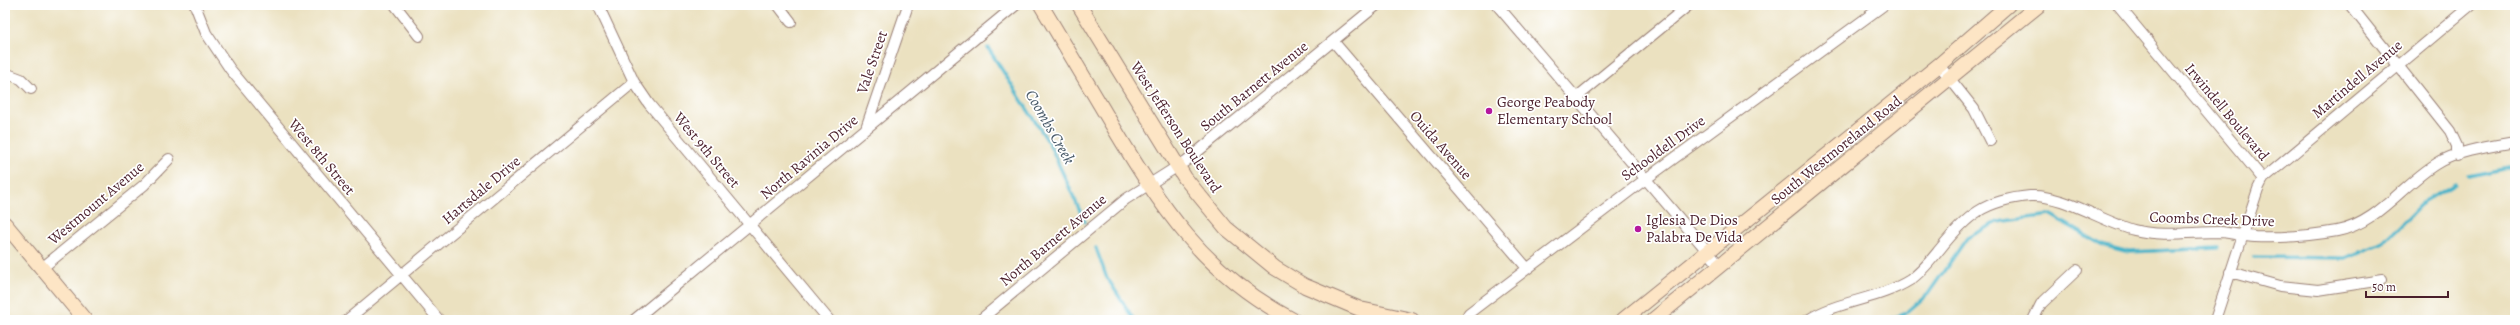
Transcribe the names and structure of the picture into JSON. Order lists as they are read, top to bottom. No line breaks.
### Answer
{"streets":{"main road":["West Jefferson Boulevard","South Westmoreland Road"],"street":["Vale Street","Martindell Avenue","South Barnett Avenue","Irwindell Boulevard","Ouida Avenue","Schooldell Drive","West 9th Street","West 8th Street","North Ravinia Drive","Hartsdale Drive","Westmount Avenue","Coombs Creek Drive","North Barnett Avenue"]},"crossings":[["Vale Street","North Ravinia Drive"],["Martindell Avenue","Irwindell Boulevard"],["South Barnett Avenue","West Jefferson Boulevard"],["South Barnett Avenue","Ouida Avenue"],["South Barnett Avenue","North Barnett Avenue"],["Irwindell Boulevard","Coombs Creek Drive"],["Ouida Avenue","Schooldell Drive"],["West 9th Street","North Ravinia Drive"],["West 9th Street","Hartsdale Drive"],["West 8th Street","Hartsdale Drive"]],"water":["Coombs Creek"],"places":["George Peabody Elementary School","Iglesia De Dios Palabra De Vida"],"scale_bar":"50 m"}
